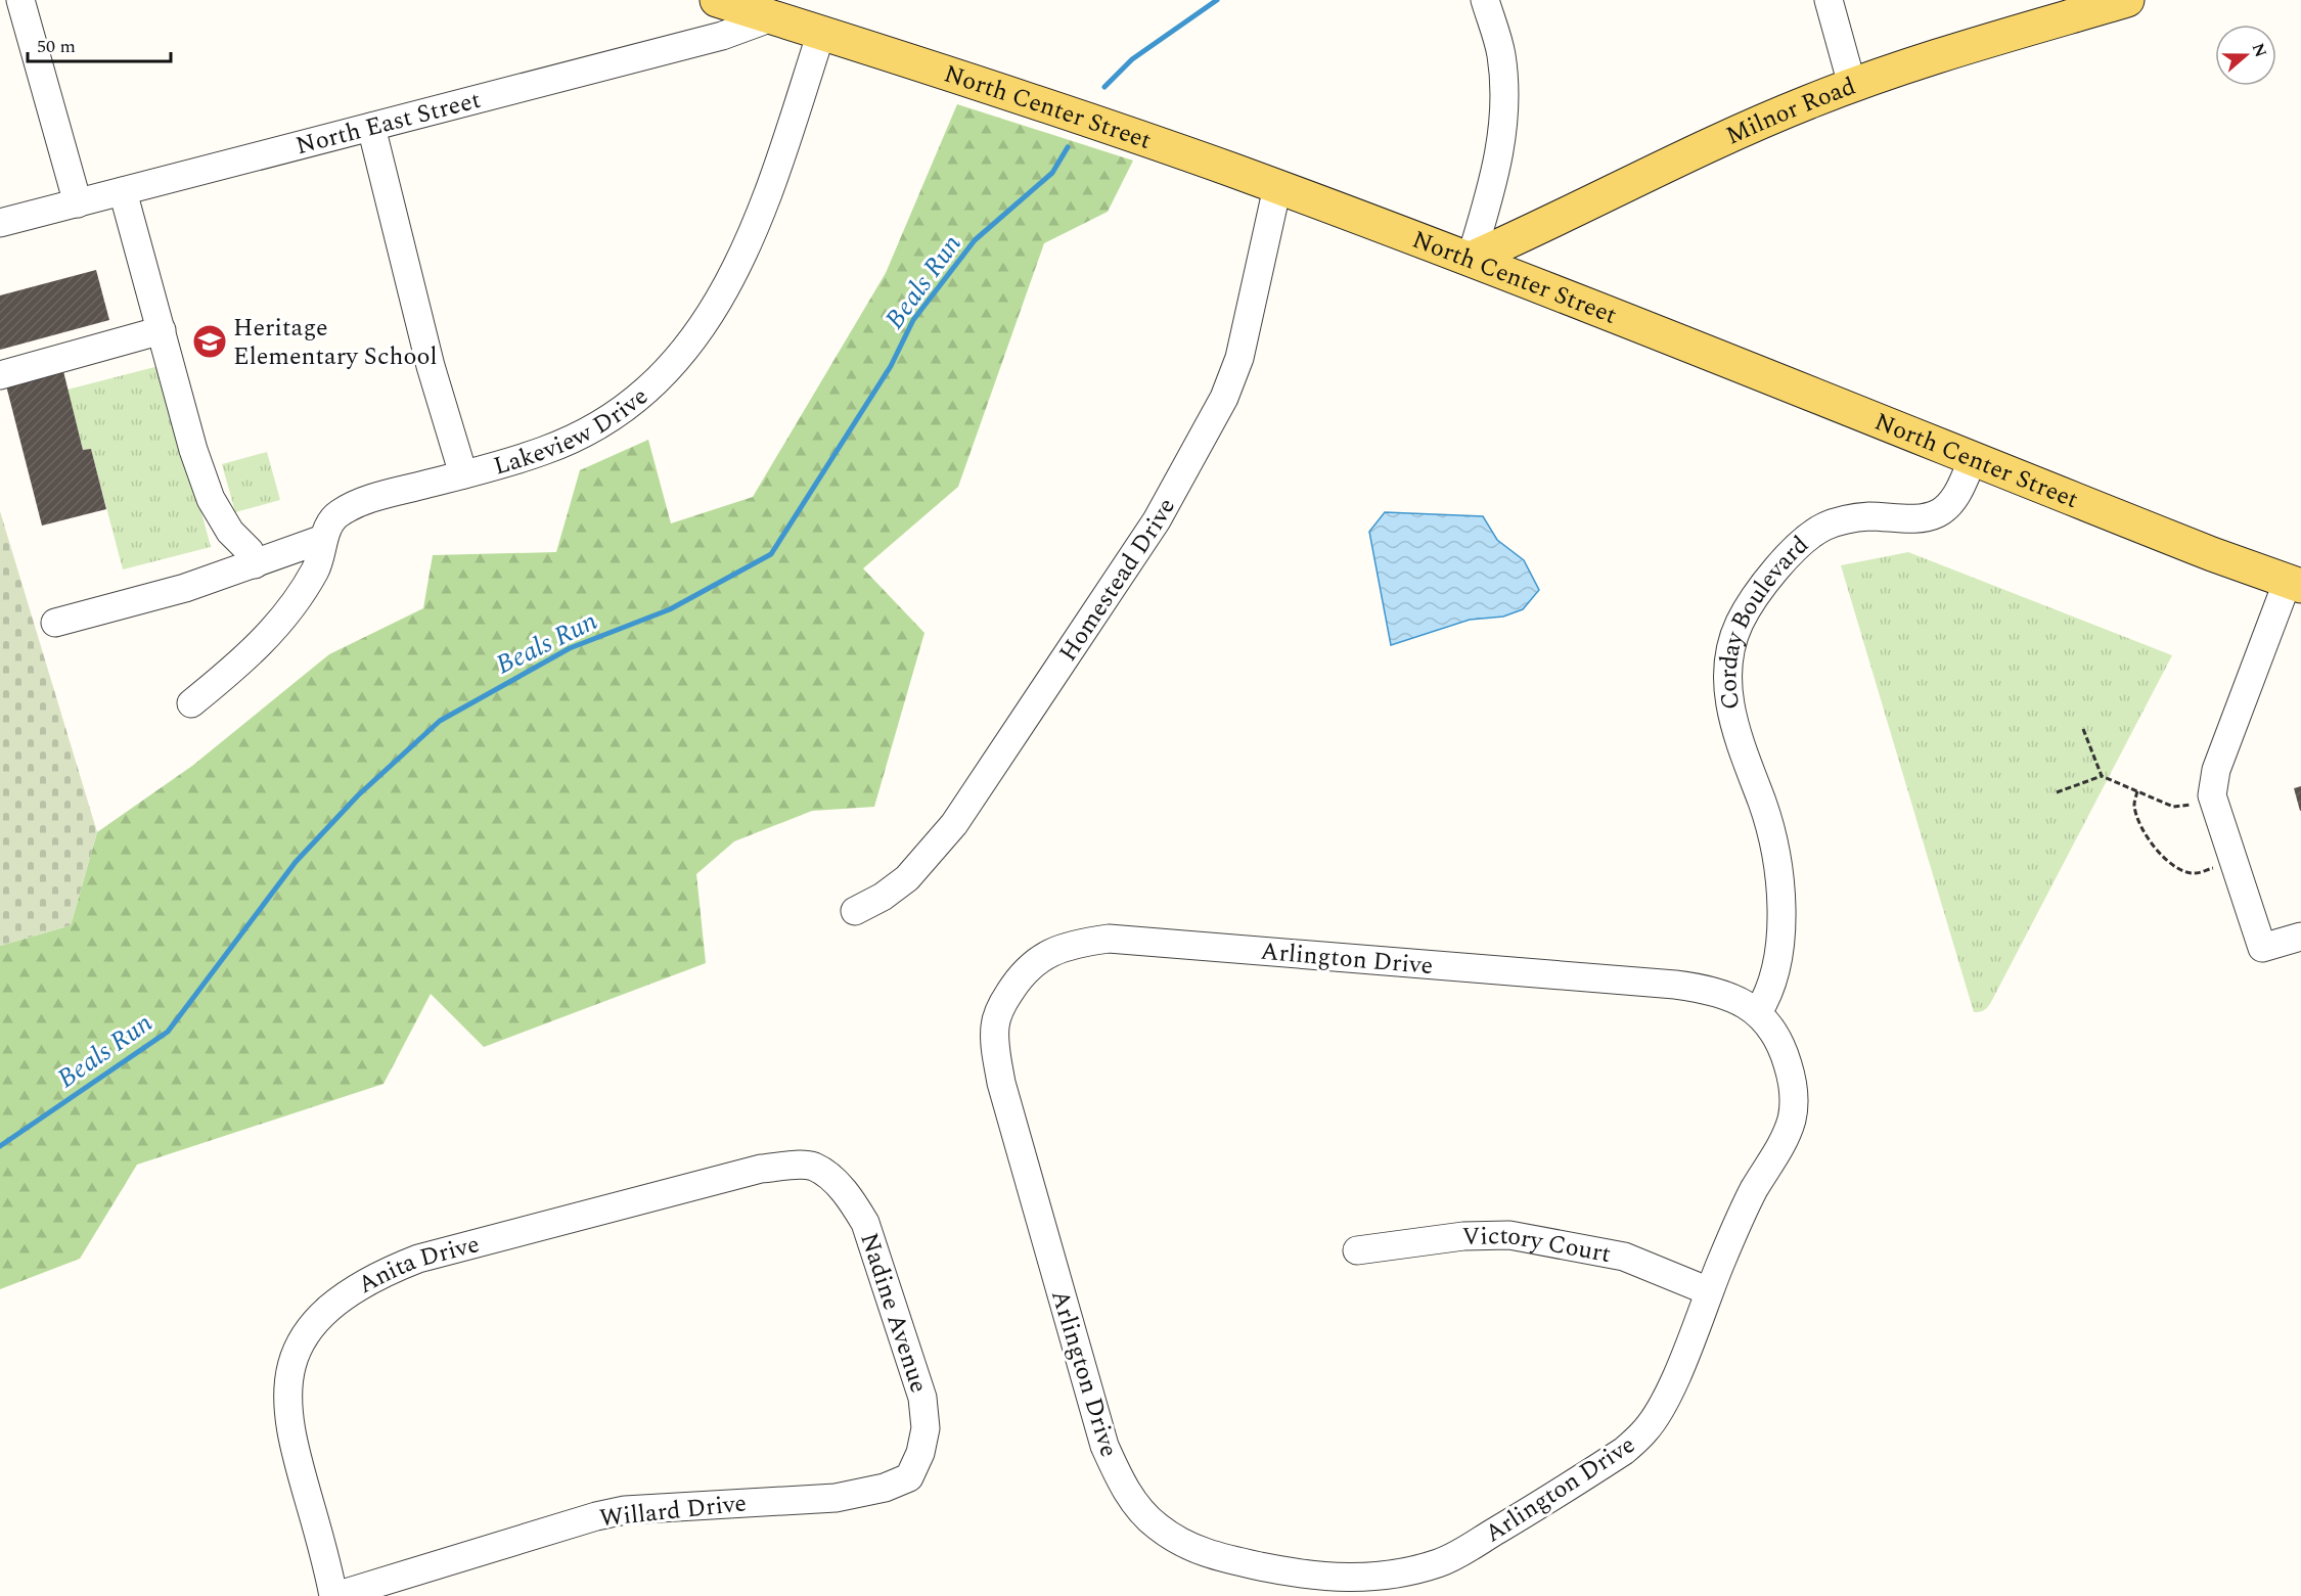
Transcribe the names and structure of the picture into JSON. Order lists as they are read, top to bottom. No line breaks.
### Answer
{"streets":{"main road":["North Center Street","Milnor Road"],"street":["North East Street","Lakeview Drive","Homestead Drive","Corday Boulevard","Arlington Drive","Victory Court","Anita Drive","Nadine Avenue","Willard Drive"]},"crossings":[["North Center Street","Milnor Road"],["North Center Street","North East Street"],["North Center Street","Lakeview Drive"],["North Center Street","Homestead Drive"],["North Center Street","Corday Boulevard"],["Corday Boulevard","Arlington Drive"],["Arlington Drive","Victory Court"],["Anita Drive","Nadine Avenue"],["Anita Drive","Willard Drive"],["Nadine Avenue","Willard Drive"]],"water":["Beals Run"],"places":{"school or university":["Heritage Elementary School"]},"scale_bar":"50 m","north":"right"}
